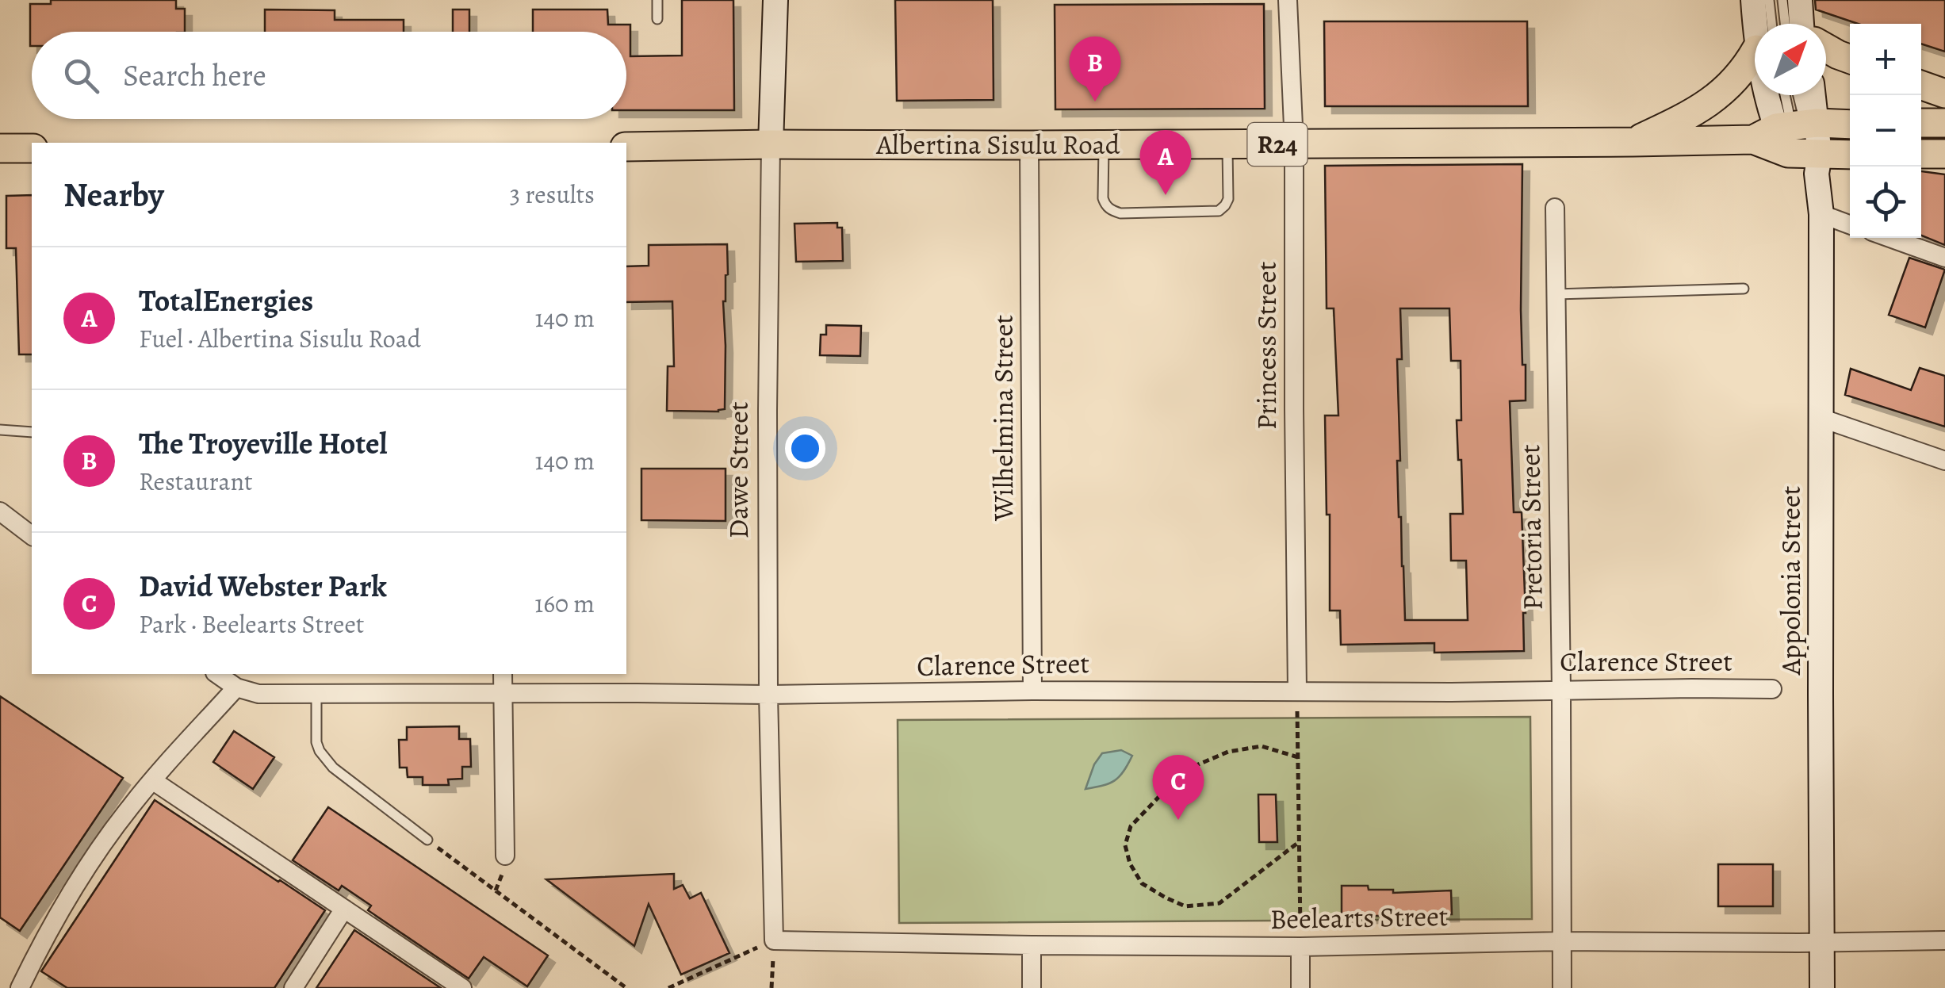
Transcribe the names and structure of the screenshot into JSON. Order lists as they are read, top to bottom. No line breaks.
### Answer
{"streets":{"main road":["Albertina Sisulu Road","R24","Dawe Street","Appolonia Street"],"street":["Princess Street","Wilhelmina Street","Pretoria Street","Clarence Street","Beelearts Street"]},"crossings":[["Albertina Sisulu Road","Princess Street"],["Albertina Sisulu Road","Wilhelmina Street"],["Albertina Sisulu Road","Dawe Street"],["Albertina Sisulu Road","Appolonia Street"],["Princess Street","Clarence Street"],["Wilhelmina Street","Clarence Street"],["Dawe Street","Clarence Street"],["Dawe Street","Beelearts Street"],["Pretoria Street","Clarence Street"],["Pretoria Street","Beelearts Street"],["Appolonia Street","Beelearts Street"]],"north":"top right","page":{"map_buttons":["+","−"],"search":"Search here","pins":["B","A","C"],"heading":["Nearby","3 results"],"list":[{"mark":"A","name":"TotalEnergies","note":"Fuel · Albertina Sisulu Road","value":"140 m"},{"mark":"B","name":"The Troyeville Hotel","note":"Restaurant","value":"140 m"},{"mark":"C","name":"David Webster Park","note":"Park · Beelearts Street","value":"160 m"}]}}
